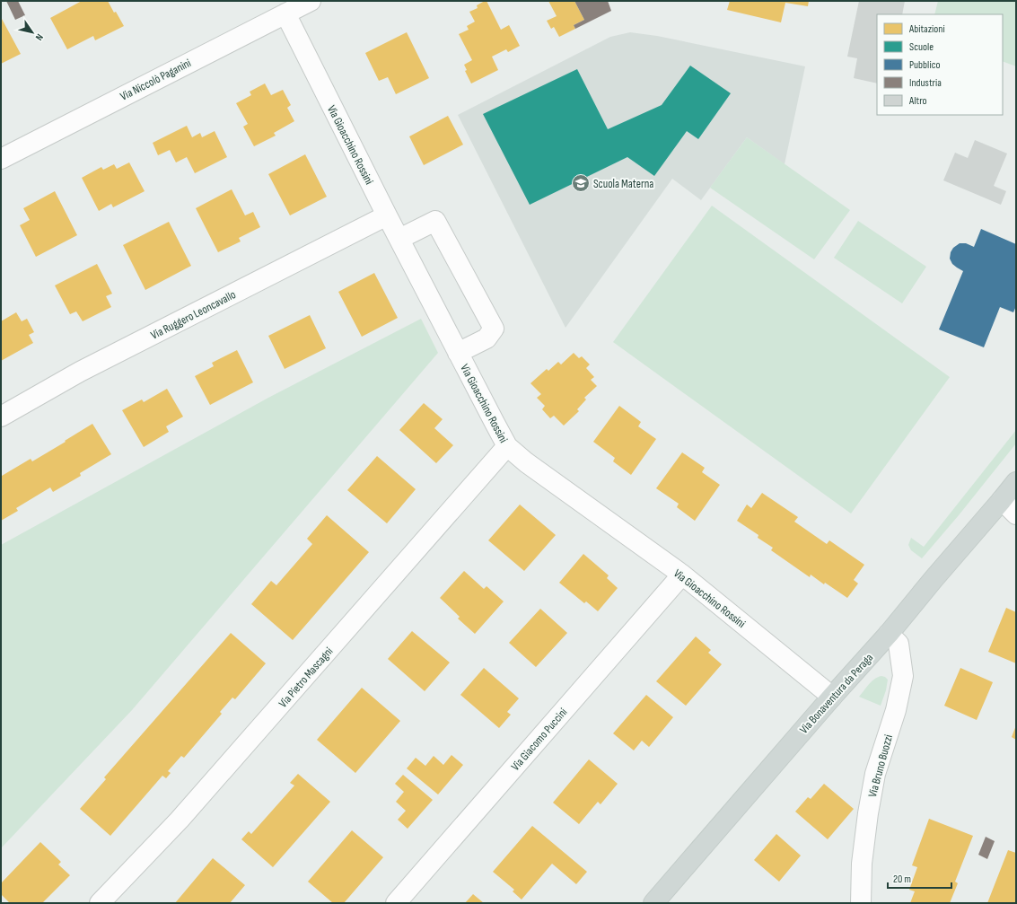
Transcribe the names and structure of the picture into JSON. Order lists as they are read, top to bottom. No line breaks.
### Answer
{"streets":{"main road":["Via Bonaventura da Peraga"],"street":["Via Niccolò Paganini","Via Gioacchino Rossini","Via Ruggero Leoncavallo","Via Pietro Mascagni","Via Giacomo Puccini","Via Bruno Buozzi"]},"crossings":[["Via Niccolò Paganini","Via Gioacchino Rossini"],["Via Gioacchino Rossini","Via Ruggero Leoncavallo"],["Via Gioacchino Rossini","Via Pietro Mascagni"],["Via Gioacchino Rossini","Via Bonaventura da Peraga"],["Via Gioacchino Rossini","Via Giacomo Puccini"],["Via Bonaventura da Peraga","Via Bruno Buozzi"]],"places":{"school or university":["Scuola Materna"]},"legend":["Abitazioni","Scuole","Pubblico","Industria","Altro"],"scale_bar":"20 m","north":"bottom right"}
